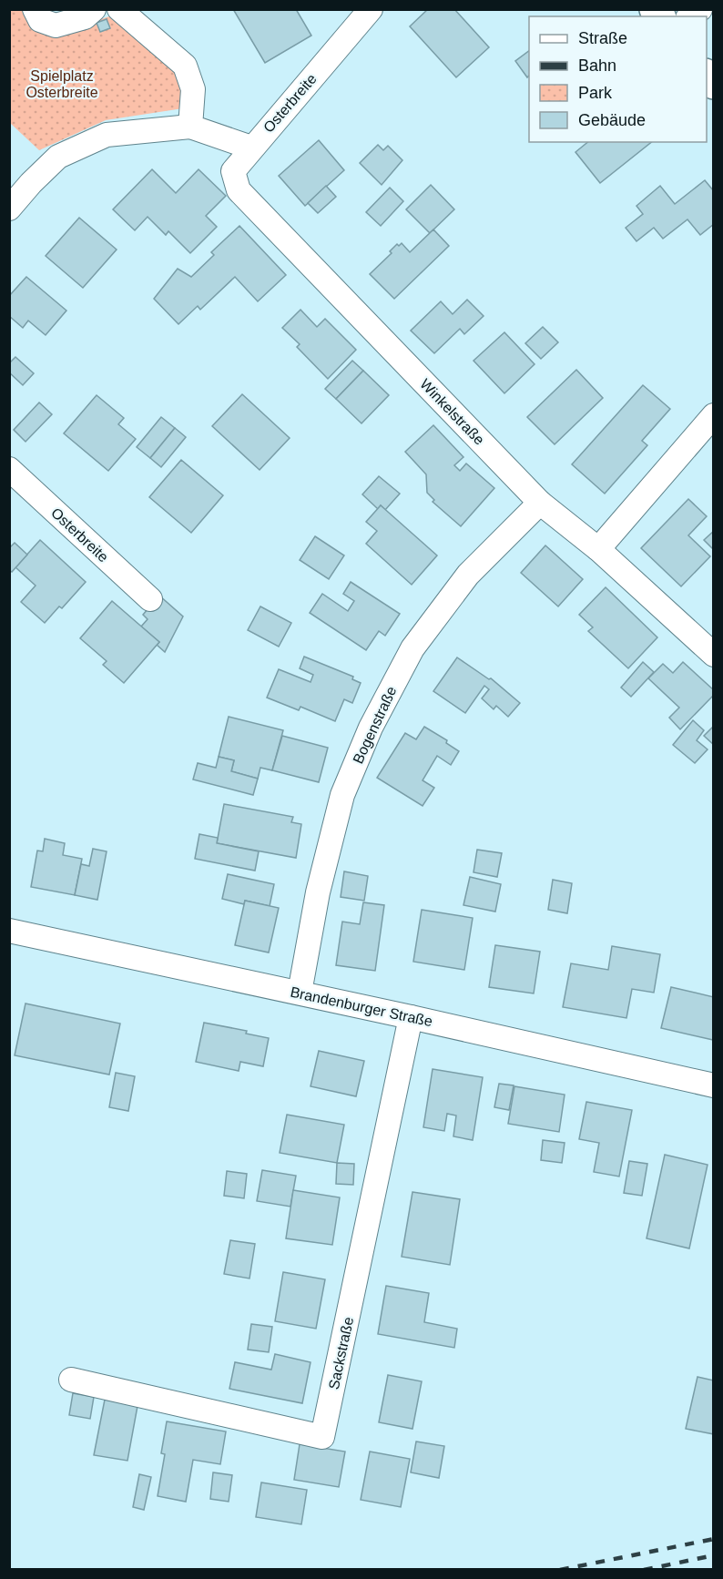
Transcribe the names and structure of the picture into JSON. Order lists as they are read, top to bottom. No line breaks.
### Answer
{"streets":{"street":["Osterbreite","Winkelstraße","Bogenstraße","Brandenburger Straße","Sackstraße"]},"crossings":[["Osterbreite","Winkelstraße"],["Winkelstraße","Bogenstraße"],["Bogenstraße","Brandenburger Straße"],["Brandenburger Straße","Sackstraße"]],"parks":["Spielplatz Osterbreite"],"legend":["Straße","Bahn","Park","Gebäude"]}
